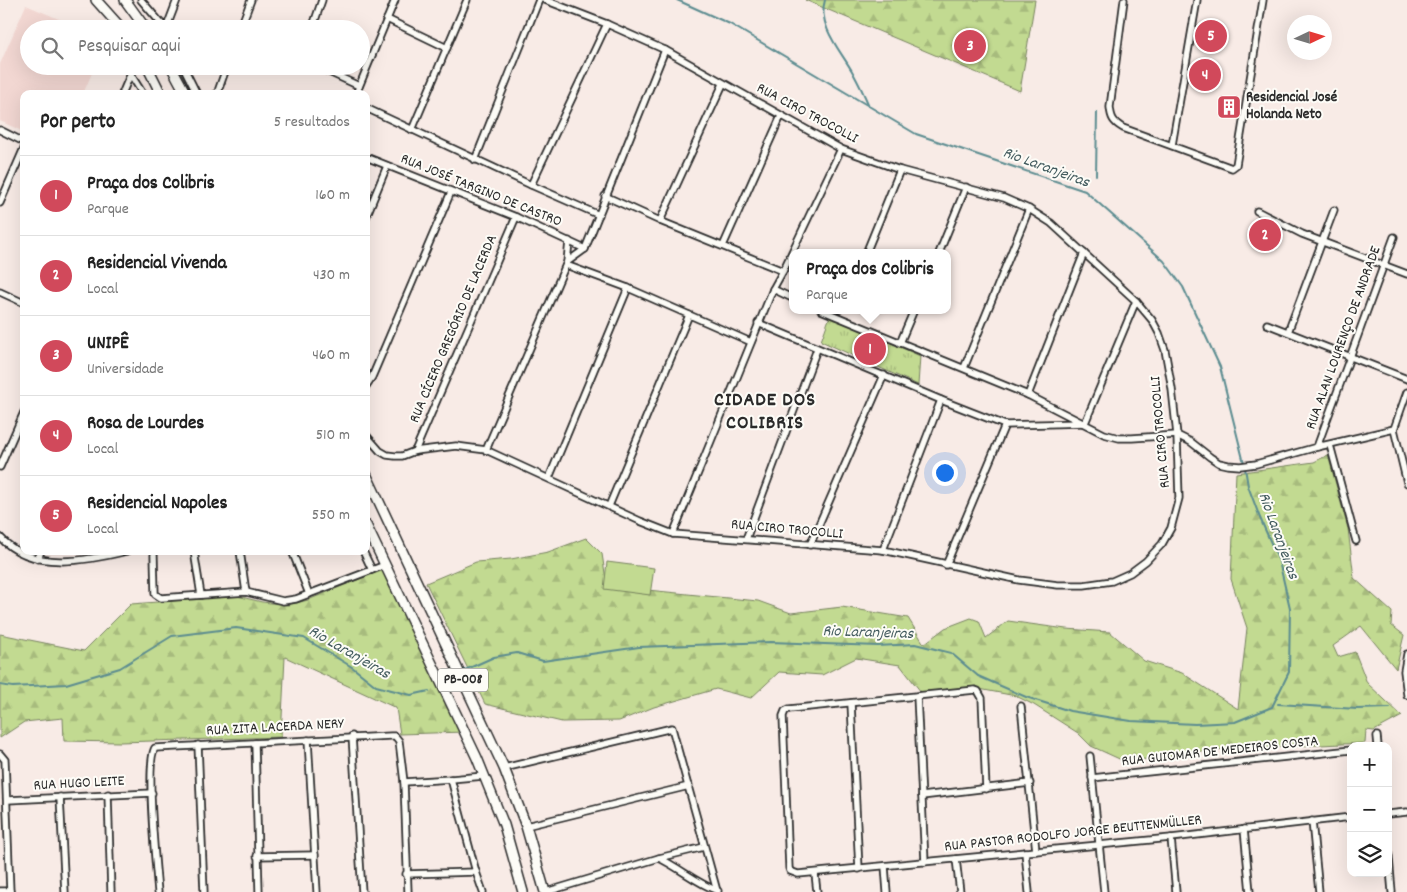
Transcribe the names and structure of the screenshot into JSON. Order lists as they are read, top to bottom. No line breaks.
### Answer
{"streets":{"main road":["PB-008"],"street":["RUA CIRO TROCOLLI","RUA JOSÉ TARGINO DE CASTRO","RUA CÍCERO GREGÓRIO DE LACERDA","RUA ALAN LOURENÇO DE ANDRADE","RUA ZITA LACERDA NERY","RUA GUIOMAR DE MEDEIROS COSTA","RUA HUGO LEITE","RUA PASTOR RODOLFO JORGE BEUTTENMÜLLER"]},"crossings":[["RUA CIRO TROCOLLI","RUA CÍCERO GREGÓRIO DE LACERDA"],["RUA JOSÉ TARGINO DE CASTRO","RUA CÍCERO GREGÓRIO DE LACERDA"],["RUA ZITA LACERDA NERY","RUA HUGO LEITE"]],"districts":["CIDADE DOS COLIBRIS"],"water":["Rio Laranjeiras"],"places":{"building":["Residencial José Holanda Neto"]},"north":"right","page":{"pins":["5","3","4","2","1"],"search":"Pesquisar aqui","heading":["Por perto","5 resultados"],"list":[{"mark":"1","name":"Praça dos Colibris","note":"Parque","value":"160 m"},{"mark":"2","name":"Residencial Vivenda","note":"Local","value":"430 m"},{"mark":"3","name":"UNIPÊ","note":"Universidade","value":"460 m"},{"mark":"4","name":"Rosa de Lourdes","note":"Local","value":"510 m"},{"mark":"5","name":"Residencial Napoles","note":"Local","value":"550 m"}],"popup":["Praça dos Colibris","Parque"],"map_buttons":["+","−"]}}
